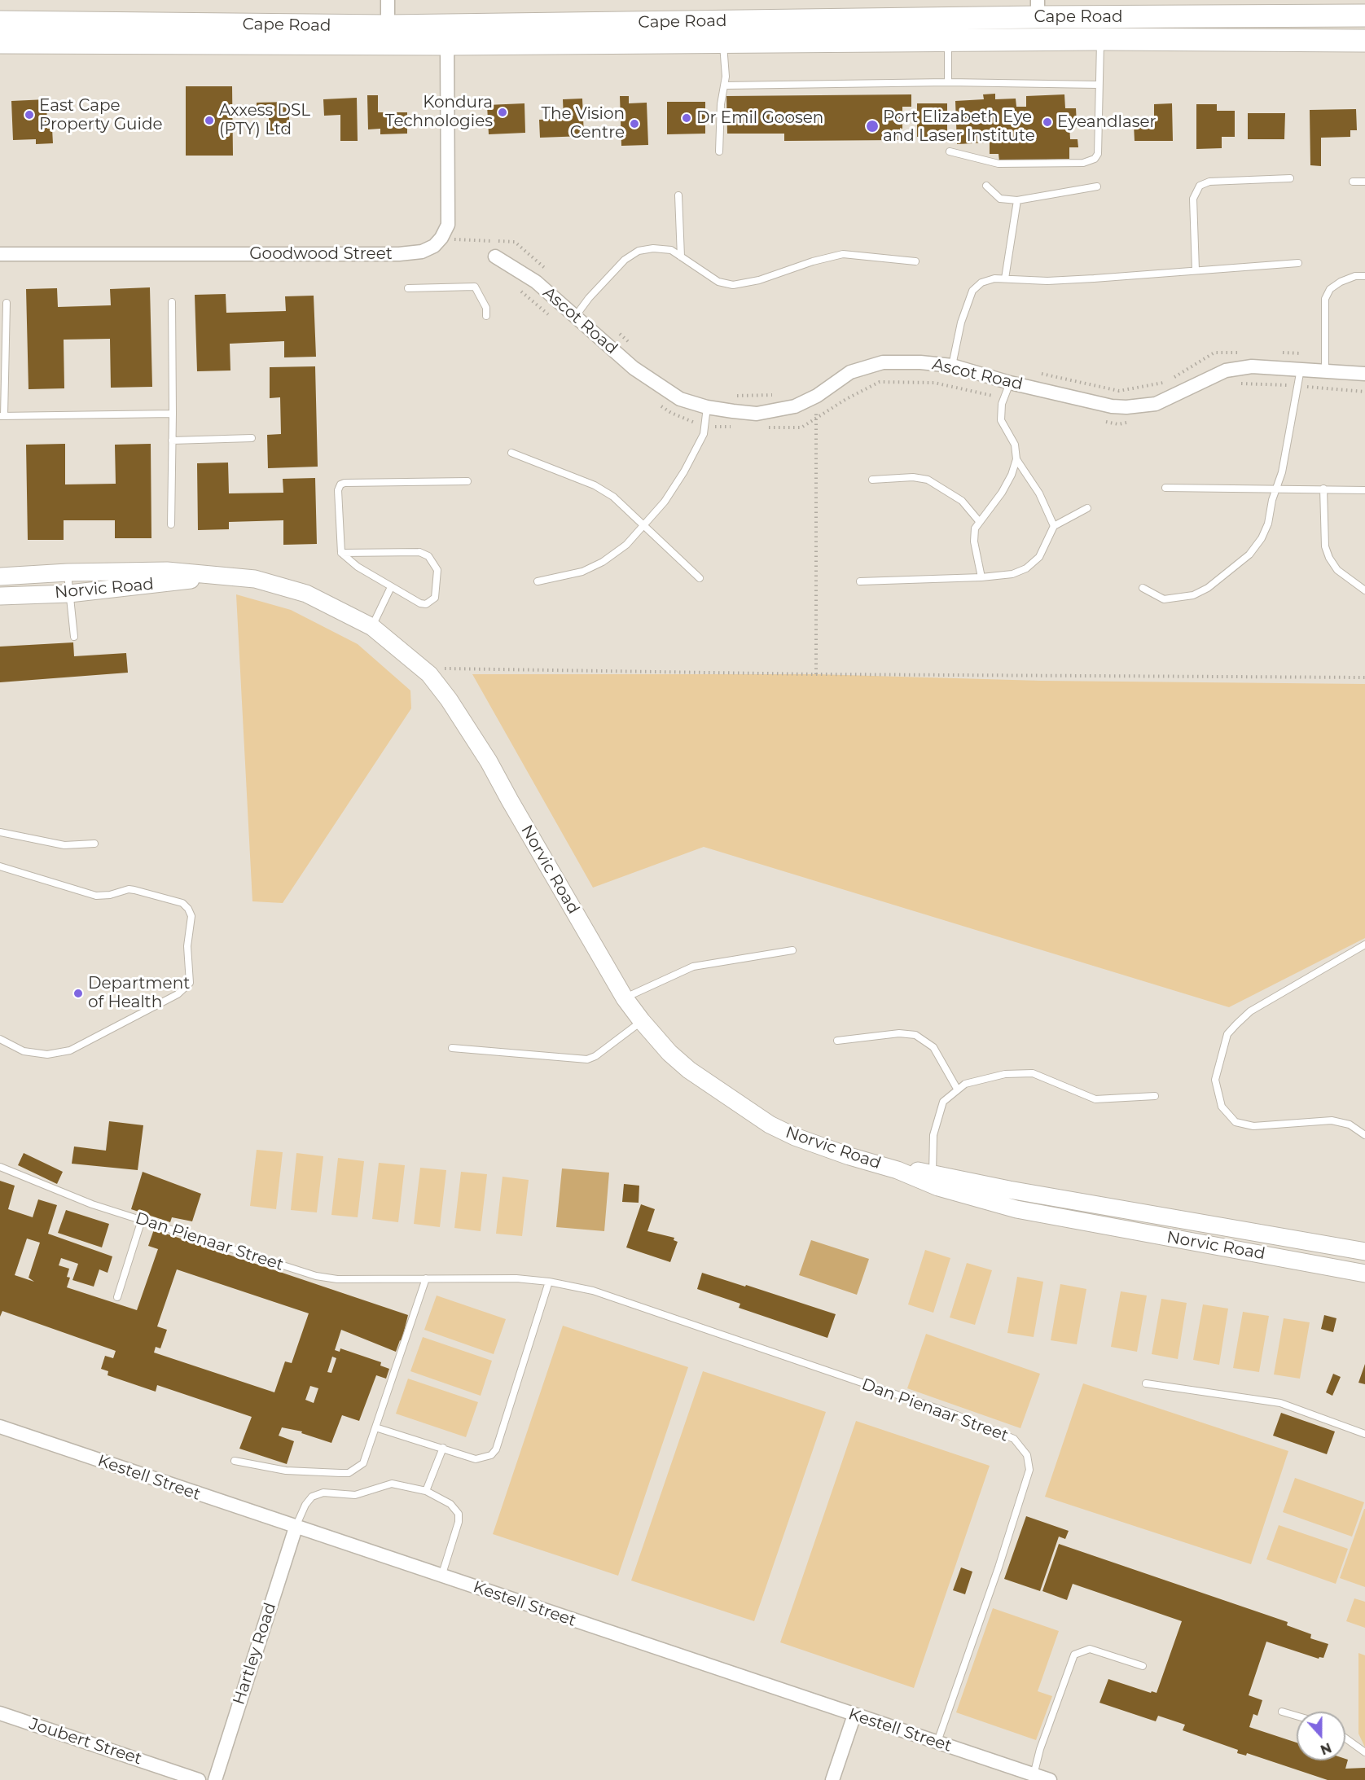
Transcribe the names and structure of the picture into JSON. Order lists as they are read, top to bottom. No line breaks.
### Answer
{"streets":{"main road":["Cape Road"],"street":["Goodwood Street","Ascot Road","Norvic Road","Kestell Street","Hartley Road","Joubert Street"],"lane":["Dan Pienaar Street"]},"crossings":[["Cape Road","Goodwood Street"],["Dan Pienaar Street","Kestell Street"],["Kestell Street","Hartley Road"]],"places":["Kondura Technologies","East Cape Property Guide","Dr Emil Goosen","Axxess DSL (PTY) Ltd","Eyeandlaser","The Vision Centre","Port Elizabeth Eye and Laser Institute","Department of Health"],"north":"bottom"}
